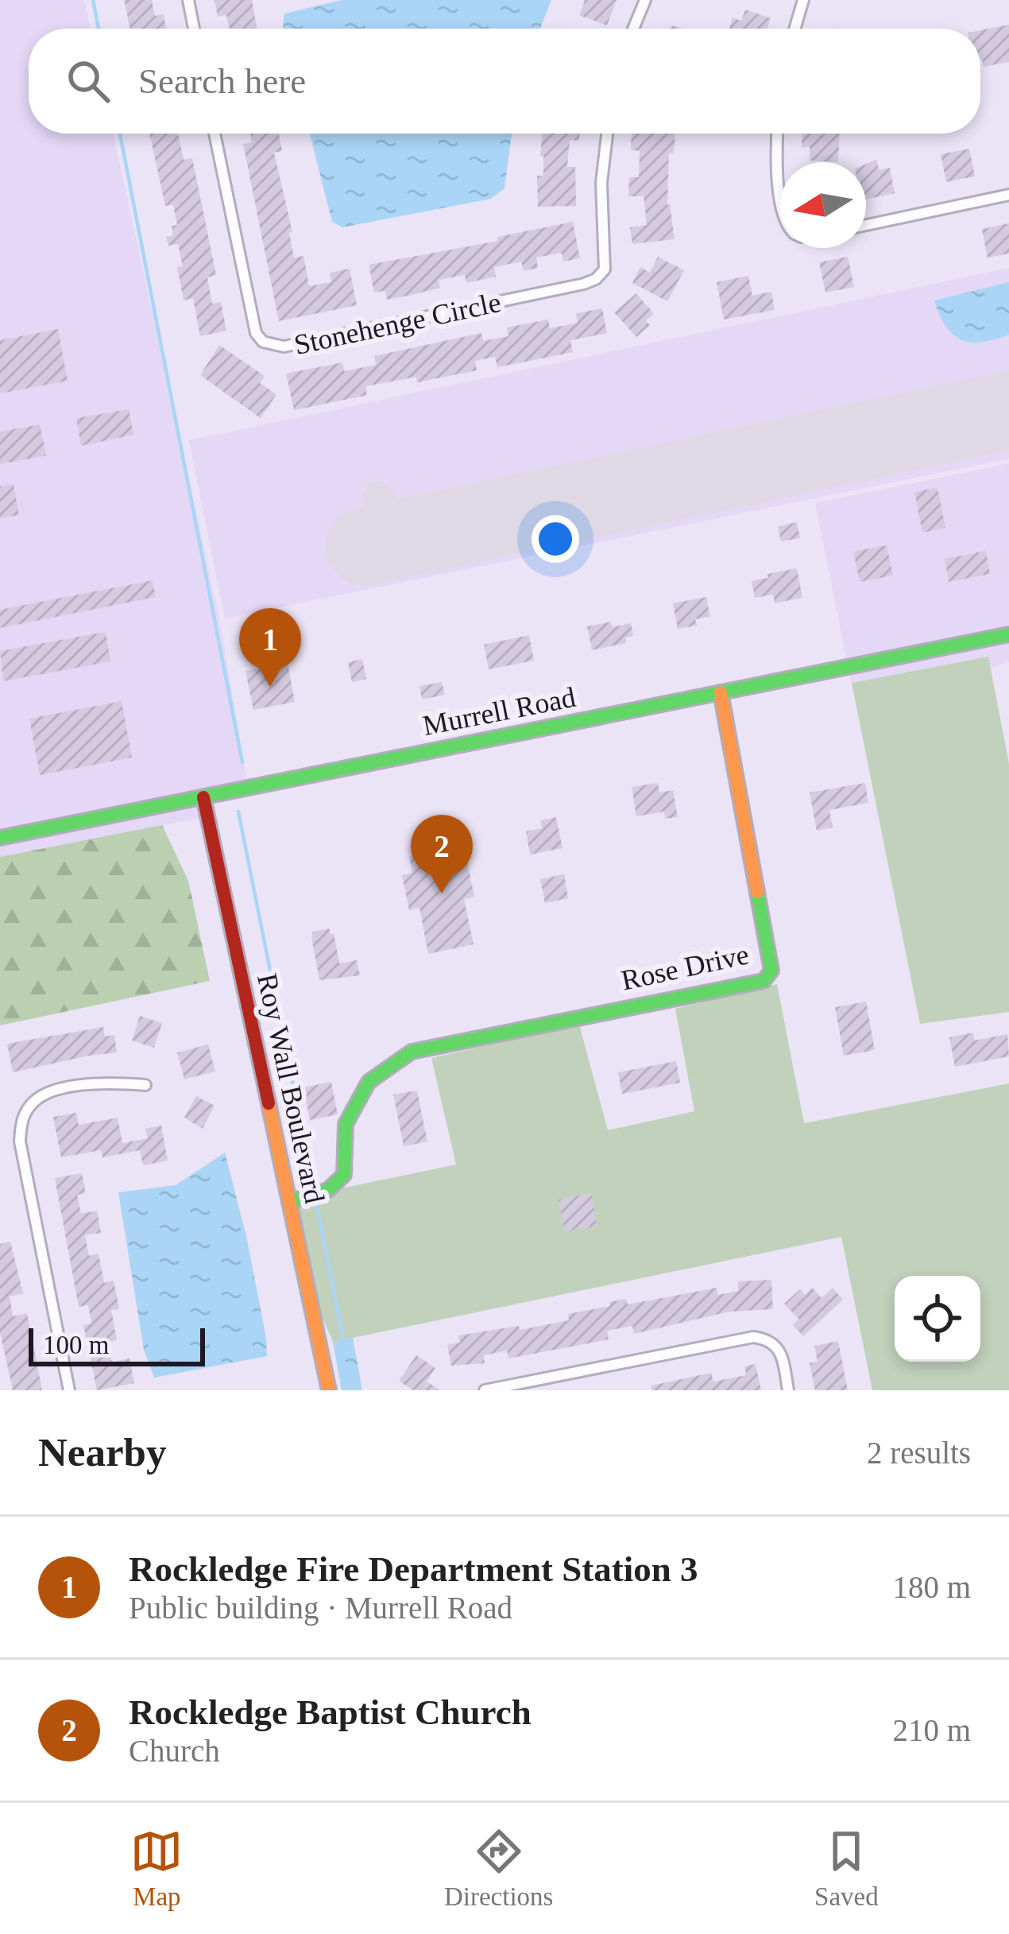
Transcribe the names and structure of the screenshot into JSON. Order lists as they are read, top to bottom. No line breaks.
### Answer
{"streets":{"street":["Stonehenge Circle","Murrell Road","Rose Drive","Roy Wall Boulevard"]},"crossings":[["Murrell Road","Rose Drive"],["Murrell Road","Roy Wall Boulevard"],["Rose Drive","Roy Wall Boulevard"]],"scale_bar":"100 m","north":"left","page":{"search":"Search here","pins":["1","2"],"scale":"100 m","heading":["Nearby","2 results"],"list":[{"mark":"1","name":"Rockledge Fire Department Station 3","note":"Public building · Murrell Road","value":"180 m"},{"mark":"2","name":"Rockledge Baptist Church","note":"Church","value":"210 m"}],"nav":["Map","Directions","Saved"]}}
